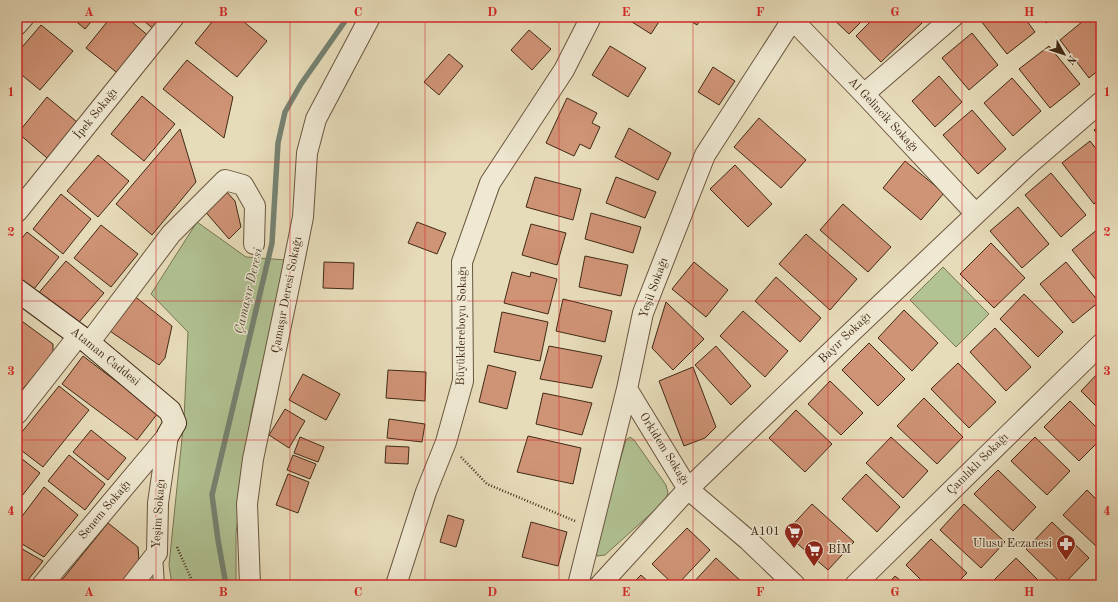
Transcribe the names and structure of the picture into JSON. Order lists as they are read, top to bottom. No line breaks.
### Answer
{"streets":{"street":["İpek Sokağı","Al Gelincik Sokağı","Yeşil Sokağı","Çamaşır Deresi Sokağı","Büyükdereboyu Sokağı","Bayır Sokağı","Ataman Caddesi","Orkidem Sokağı","Çamlıklı Sokağı","Senem Sokağı","Yeşim Sokağı"]},"crossings":[["Al Gelincik Sokağı","Yeşil Sokağı"],["Al Gelincik Sokağı","Bayır Sokağı"],["Yeşil Sokağı","Orkidem Sokağı"],["Bayır Sokağı","Orkidem Sokağı"],["Ataman Caddesi","Senem Sokağı"],["Ataman Caddesi","Yeşim Sokağı"],["Senem Sokağı","Yeşim Sokağı"]],"water":["Çamaşır Deresi"],"places":{"supermarket":["A101","BİM"],"pharmacy":["Ulusu Eczanesi"]},"north":"bottom right","grid":{"columns":["A","B","C","D","E","F","G","H"],"rows":["1","2","3","4"]}}
